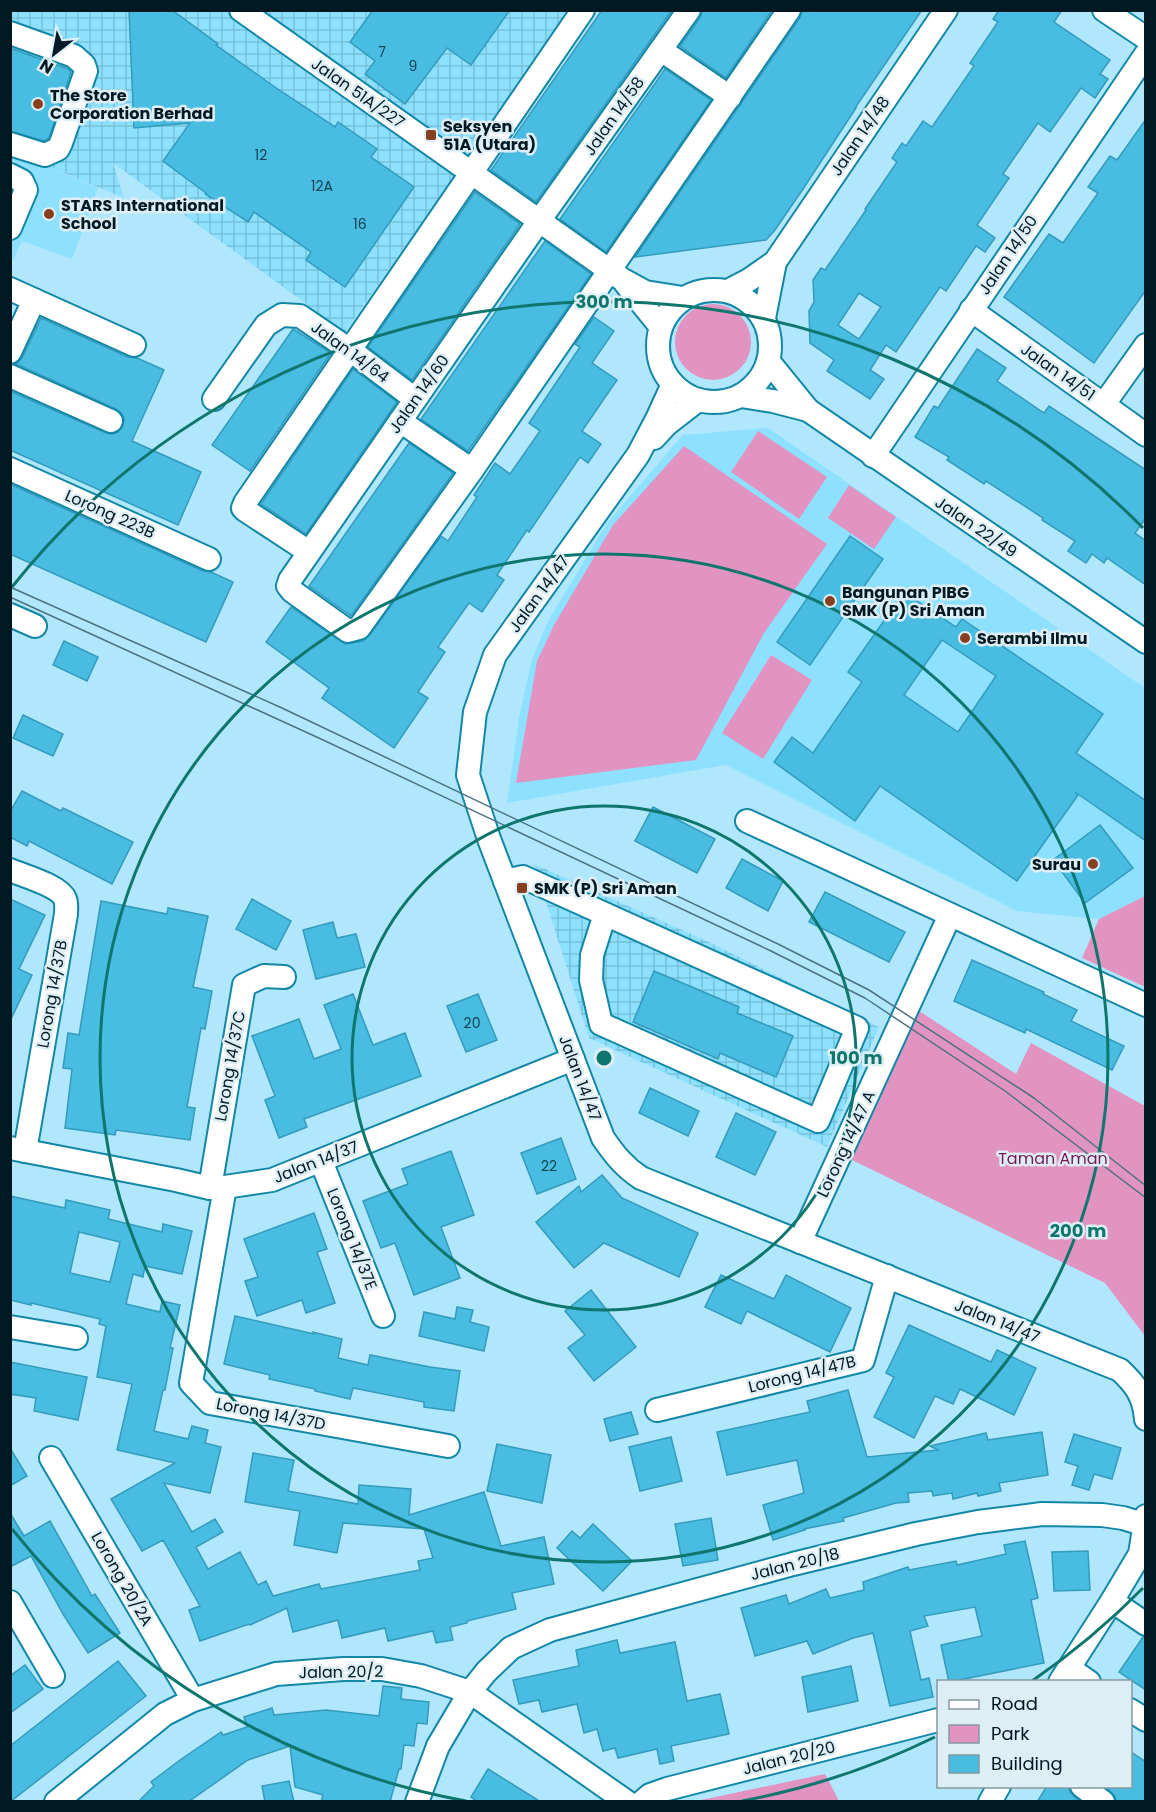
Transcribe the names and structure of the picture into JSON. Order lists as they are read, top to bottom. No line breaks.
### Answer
{"streets":{"street":["Jalan 51A/227","Jalan 14/58","Jalan 14/48","Jalan 14/50","Jalan 14/64","Jalan 14/51","Jalan 14/60","Lorong 223B","Jalan 22/49","Jalan 14/47","Lorong 14/37B","Lorong 14/37C","Lorong 14/47 A","Jalan 14/37","Lorong 14/37E","Lorong 14/47B","Lorong 14/37D","Jalan 20/18","Lorong 20/2A","Jalan 20/2","Jalan 20/20"]},"crossings":[["Jalan 51A/227","Jalan 14/58"],["Jalan 51A/227","Jalan 14/48"],["Jalan 51A/227","Jalan 14/60"],["Jalan 51A/227","Jalan 22/49"],["Jalan 51A/227","Jalan 14/47"],["Jalan 14/58","Jalan 14/60"],["Jalan 14/48","Jalan 22/49"],["Jalan 14/48","Jalan 14/47"],["Jalan 14/50","Jalan 14/51"],["Jalan 14/50","Jalan 22/49"],["Jalan 14/64","Jalan 14/60"],["Jalan 22/49","Jalan 14/47"],["Jalan 14/47","Lorong 14/47 A"],["Jalan 14/47","Jalan 14/37"],["Jalan 14/47","Lorong 14/47B"],["Lorong 14/37B","Jalan 14/37"],["Lorong 14/37C","Jalan 14/37"],["Lorong 14/37C","Lorong 14/37D"],["Jalan 14/37","Lorong 14/37E"],["Jalan 14/37","Lorong 14/37D"],["Jalan 20/18","Jalan 20/2"],["Lorong 20/2A","Jalan 20/2"]],"parks":["Taman Aman"],"places":{"other":["The Store Corporation Berhad","STARS International School","Bangunan PIBG SMK (P) Sri Aman","Serambi Ilmu","Surau"],"transit":["Seksyen 51A (Utara)","SMK (P) Sri Aman"]},"house_numbers":["7","9","12","12A","16","20","22"],"legend":["Road","Park","Building"],"north":"bottom left","rings":["300 m","100 m","200 m"]}
